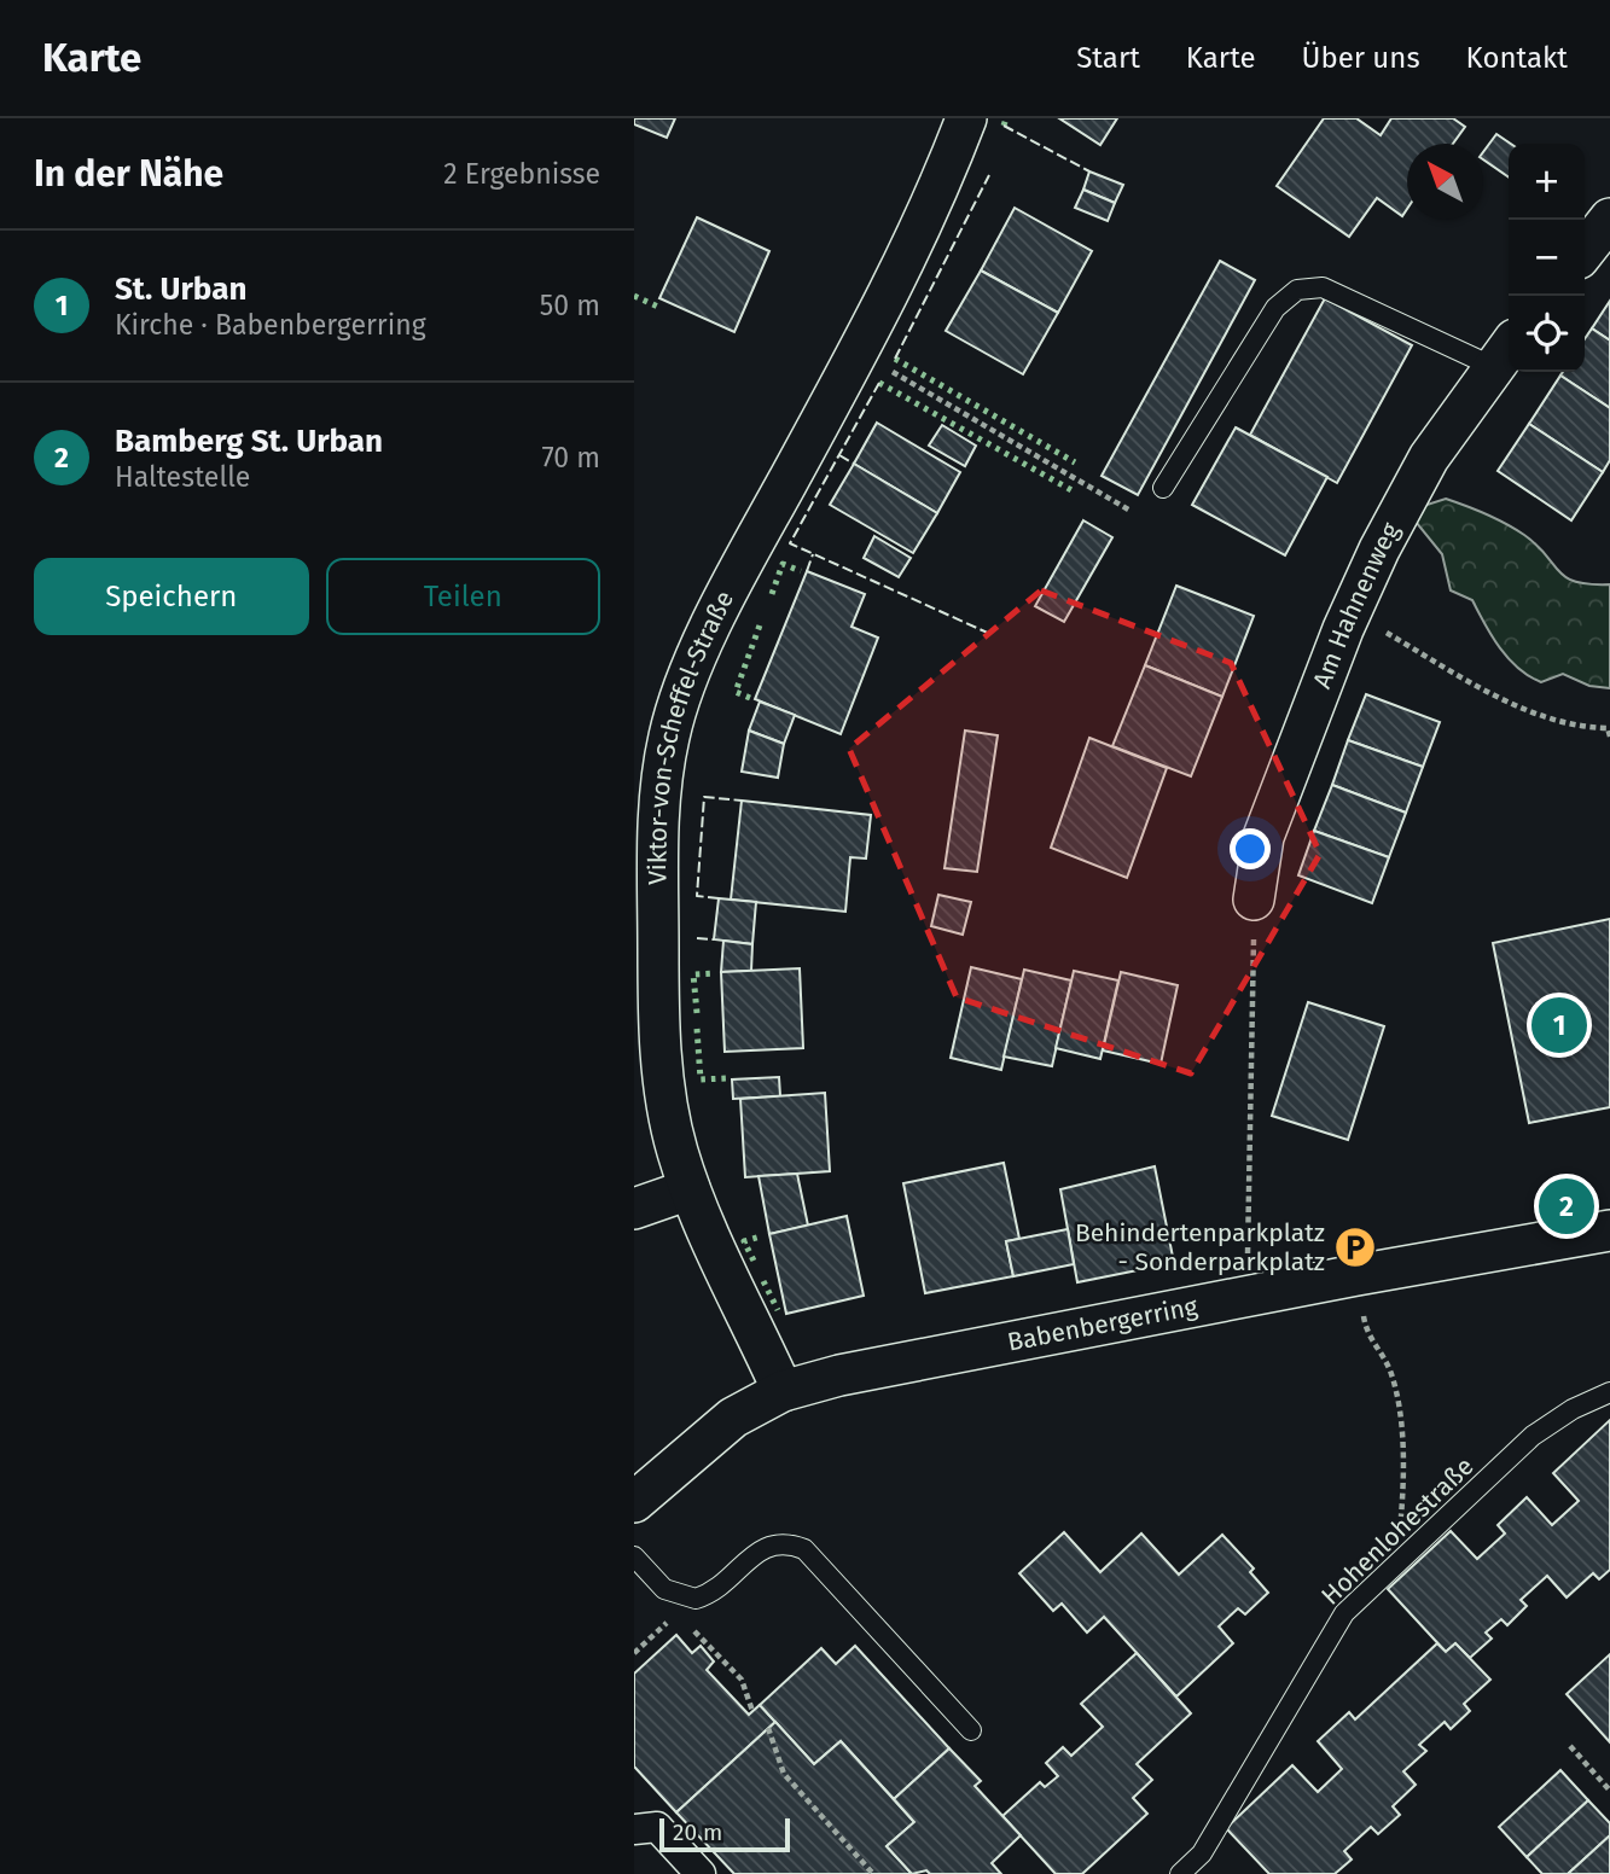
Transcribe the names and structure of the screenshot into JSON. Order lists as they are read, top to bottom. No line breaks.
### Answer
{"streets":{"street":["Am Hahnenweg","Viktor-von-Scheffel-Straße","Babenbergerring"],"lane":["Hohenlohestraße"]},"crossings":[["Viktor-von-Scheffel-Straße","Babenbergerring"]],"places":{"parking":["Behindertenparkplatz - Sonderparkplatz"]},"scale_bar":"20 m","north":"top left","page":{"header":"Karte","nav":["Start","Karte","Über uns","Kontakt"],"heading":["In der Nähe","2 Ergebnisse"],"map_buttons":["+","−"],"list":[{"mark":"1","name":"St. Urban","note":"Kirche · Babenbergerring","value":"50 m"},{"mark":"2","name":"Bamberg St. Urban","note":"Haltestelle","value":"70 m"}],"buttons":["Speichern","Teilen"],"pins":["1","2"],"scale":"20 m"}}
